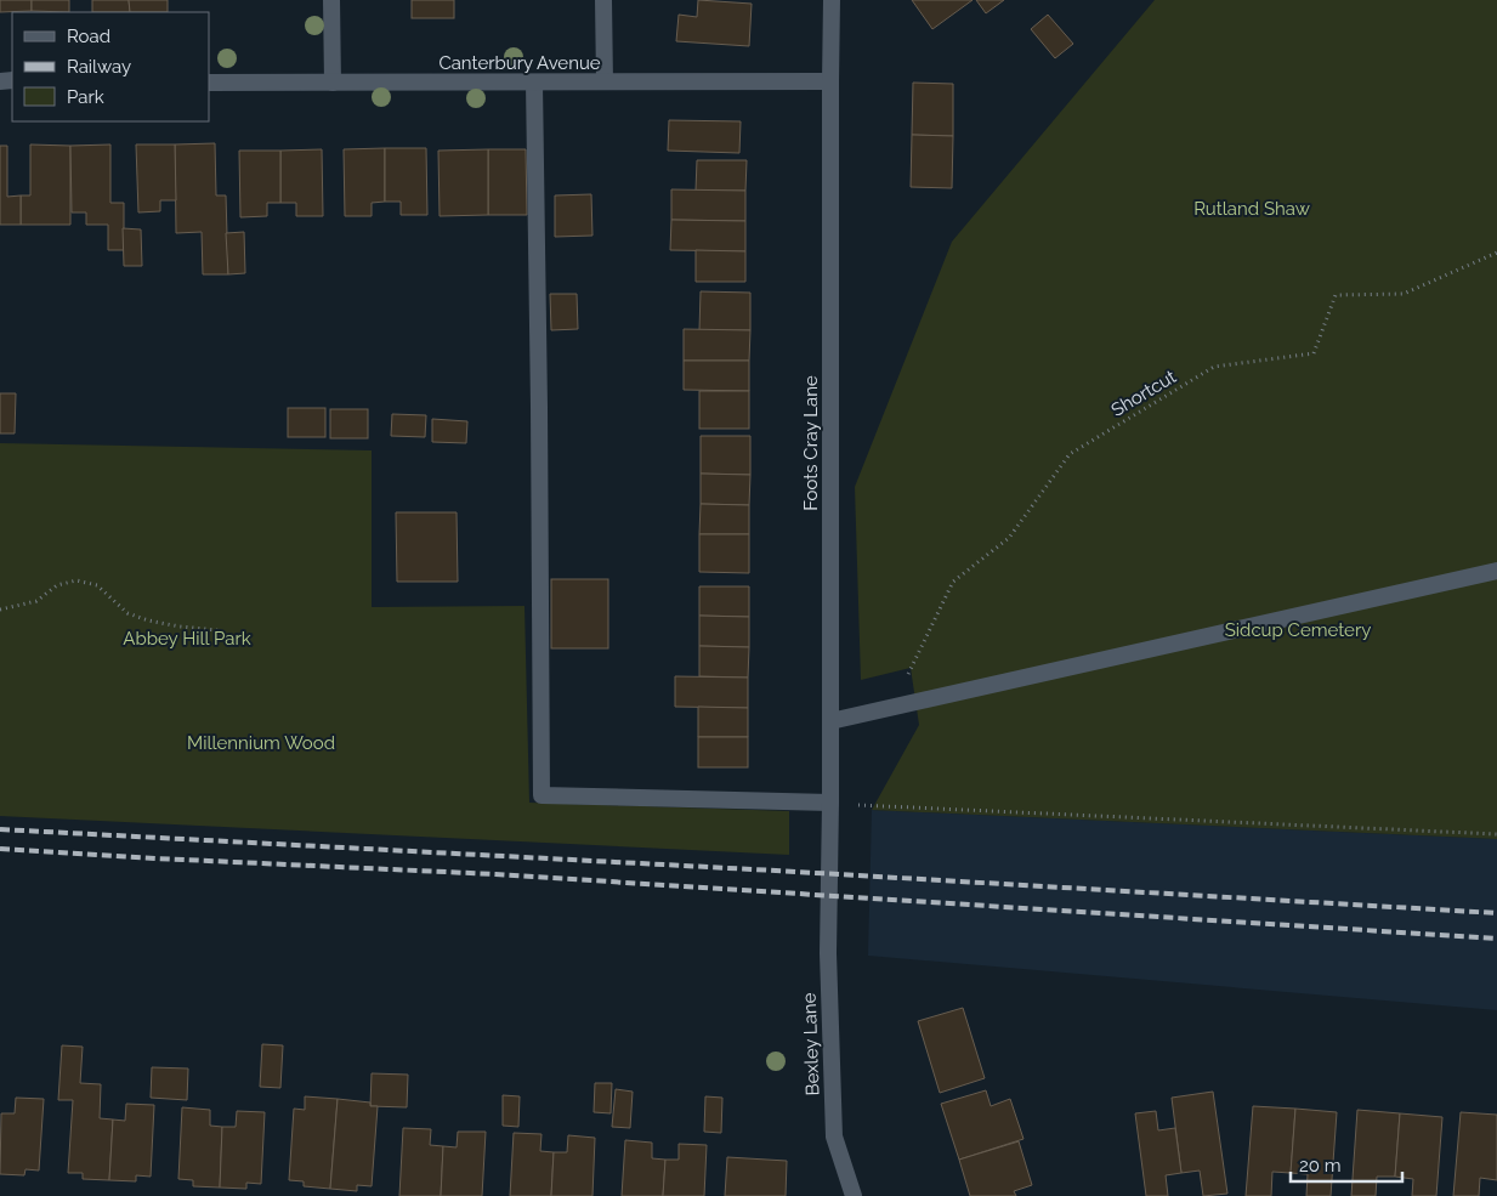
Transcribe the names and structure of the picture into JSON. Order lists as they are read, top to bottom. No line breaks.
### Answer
{"streets":{"street":["Canterbury Avenue","Foots Cray Lane","Bexley Lane"],"path":["Shortcut"]},"crossings":[["Canterbury Avenue","Foots Cray Lane"],["Foots Cray Lane","Bexley Lane"]],"parks":["Rutland Shaw","Sidcup Cemetery","Abbey Hill Park","Millennium Wood"],"legend":["Road","Railway","Park"],"scale_bar":"20 m"}
